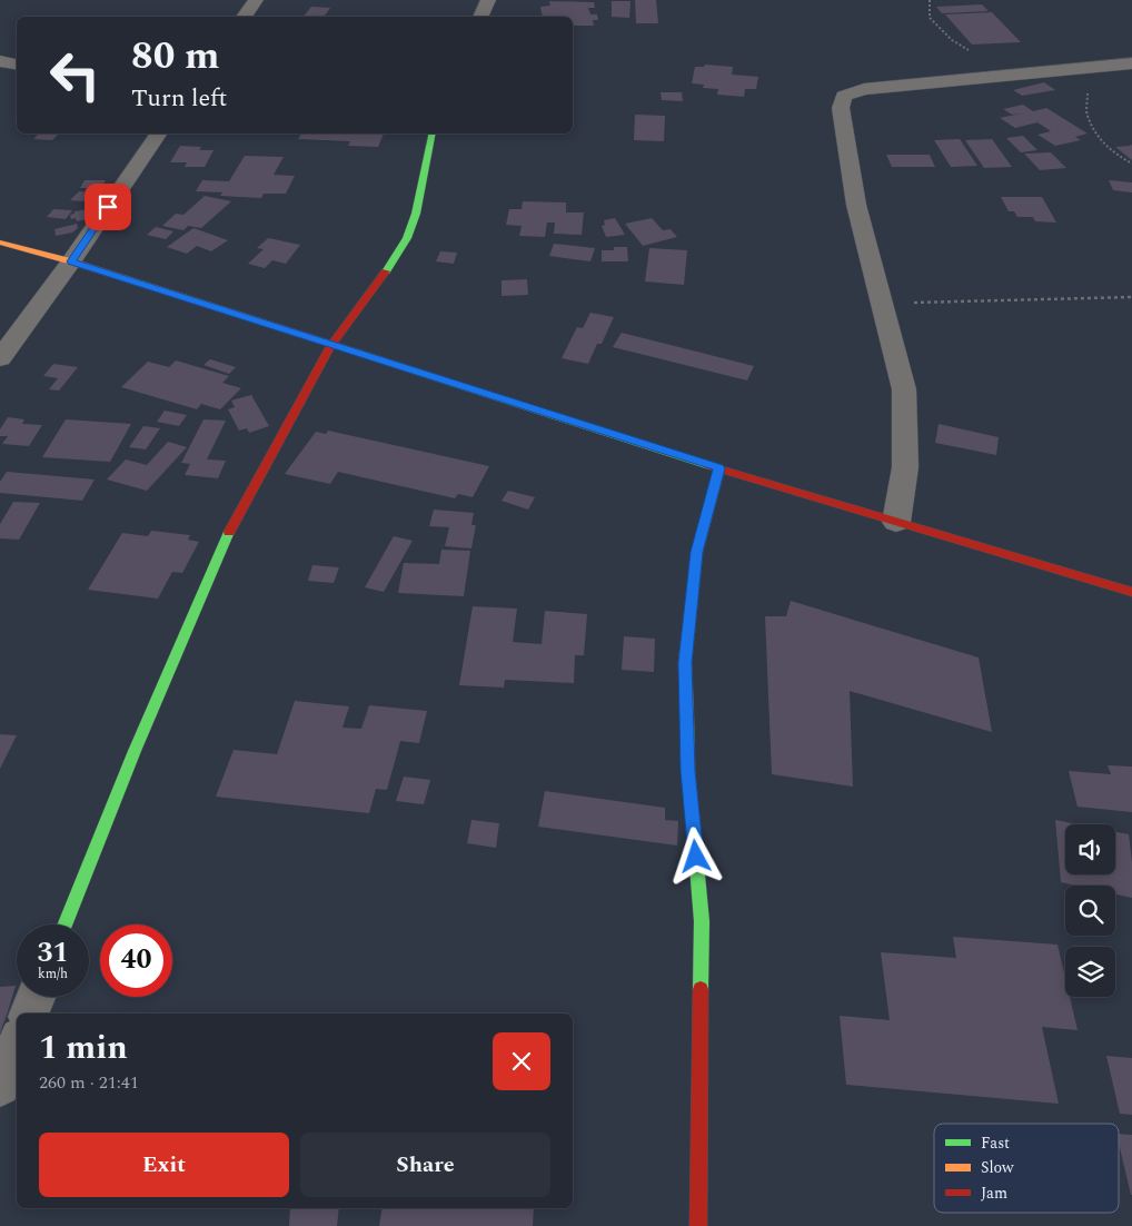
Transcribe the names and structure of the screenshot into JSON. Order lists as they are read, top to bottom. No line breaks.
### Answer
{"legend":["Fast","Slow","Jam"],"page":{"turn":["80 m","Turn left"],"speed":"31 km/h","limit":"40","heading":["1 min","260 m · 21:41"],"buttons":["Exit","Share"]}}
